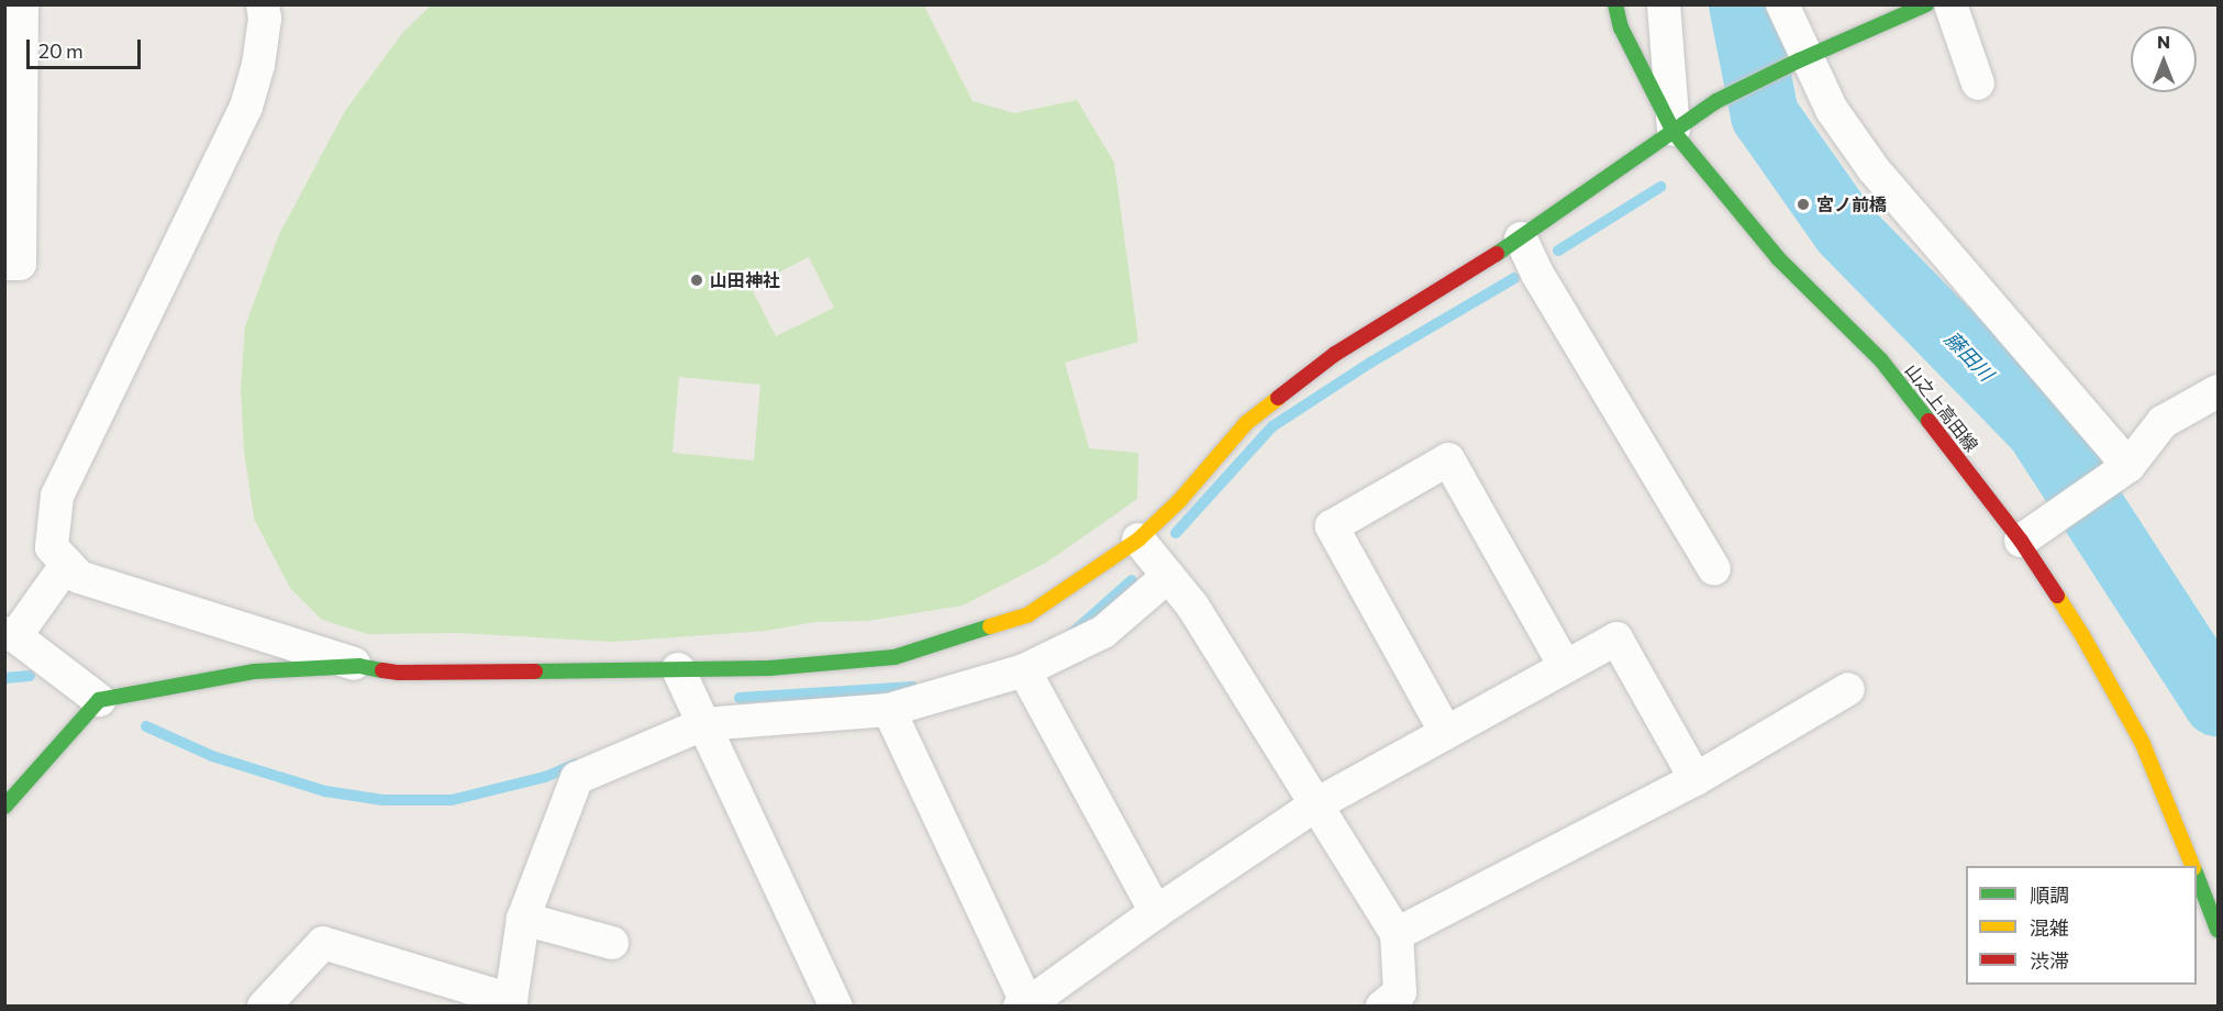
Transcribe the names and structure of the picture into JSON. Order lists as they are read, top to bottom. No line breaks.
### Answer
{"streets":{"street":["山之上高田線"]},"water":["藤田川"],"places":["宮ノ前橋","山田神社"],"legend":["順調","混雑","渋滞"],"scale_bar":"20 m","north":"top"}
